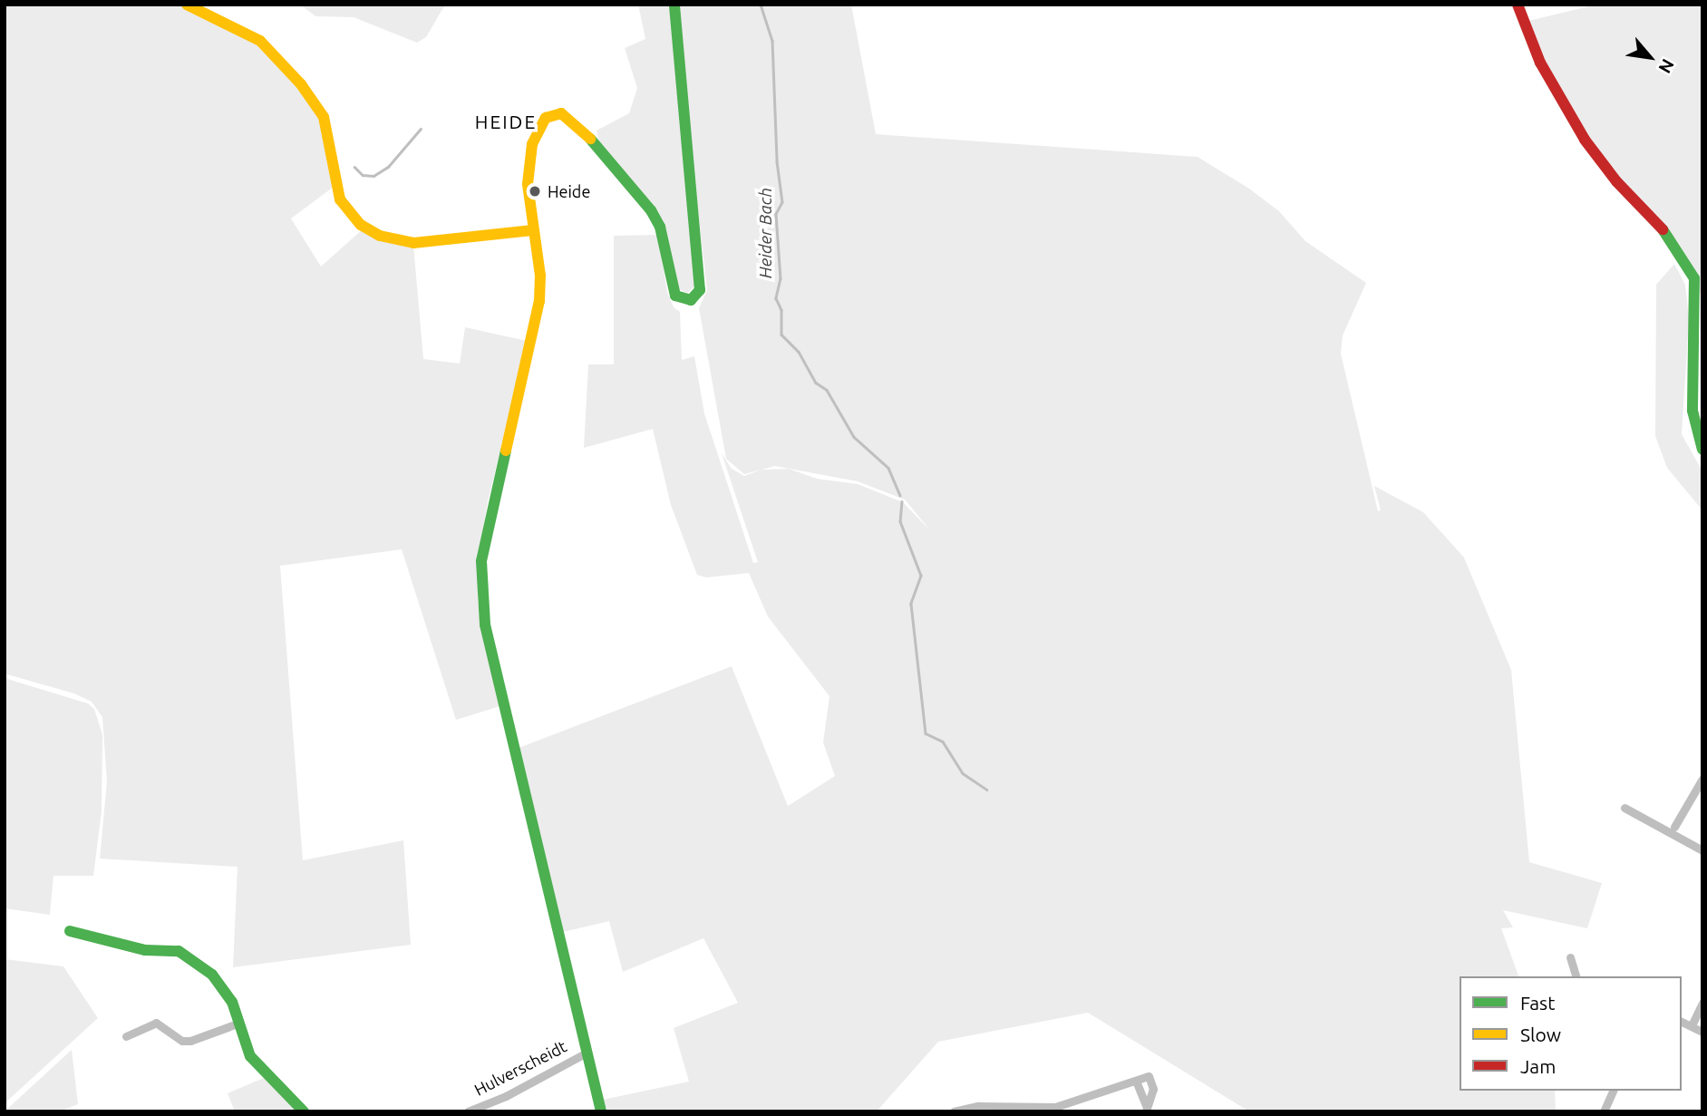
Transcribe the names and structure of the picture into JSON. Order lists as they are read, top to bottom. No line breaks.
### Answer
{"streets":{"street":["Hulverscheidt"]},"districts":["HEIDE"],"water":["Heider Bach"],"places":["Heide"],"legend":["Fast","Slow","Jam"],"north":"bottom right"}
